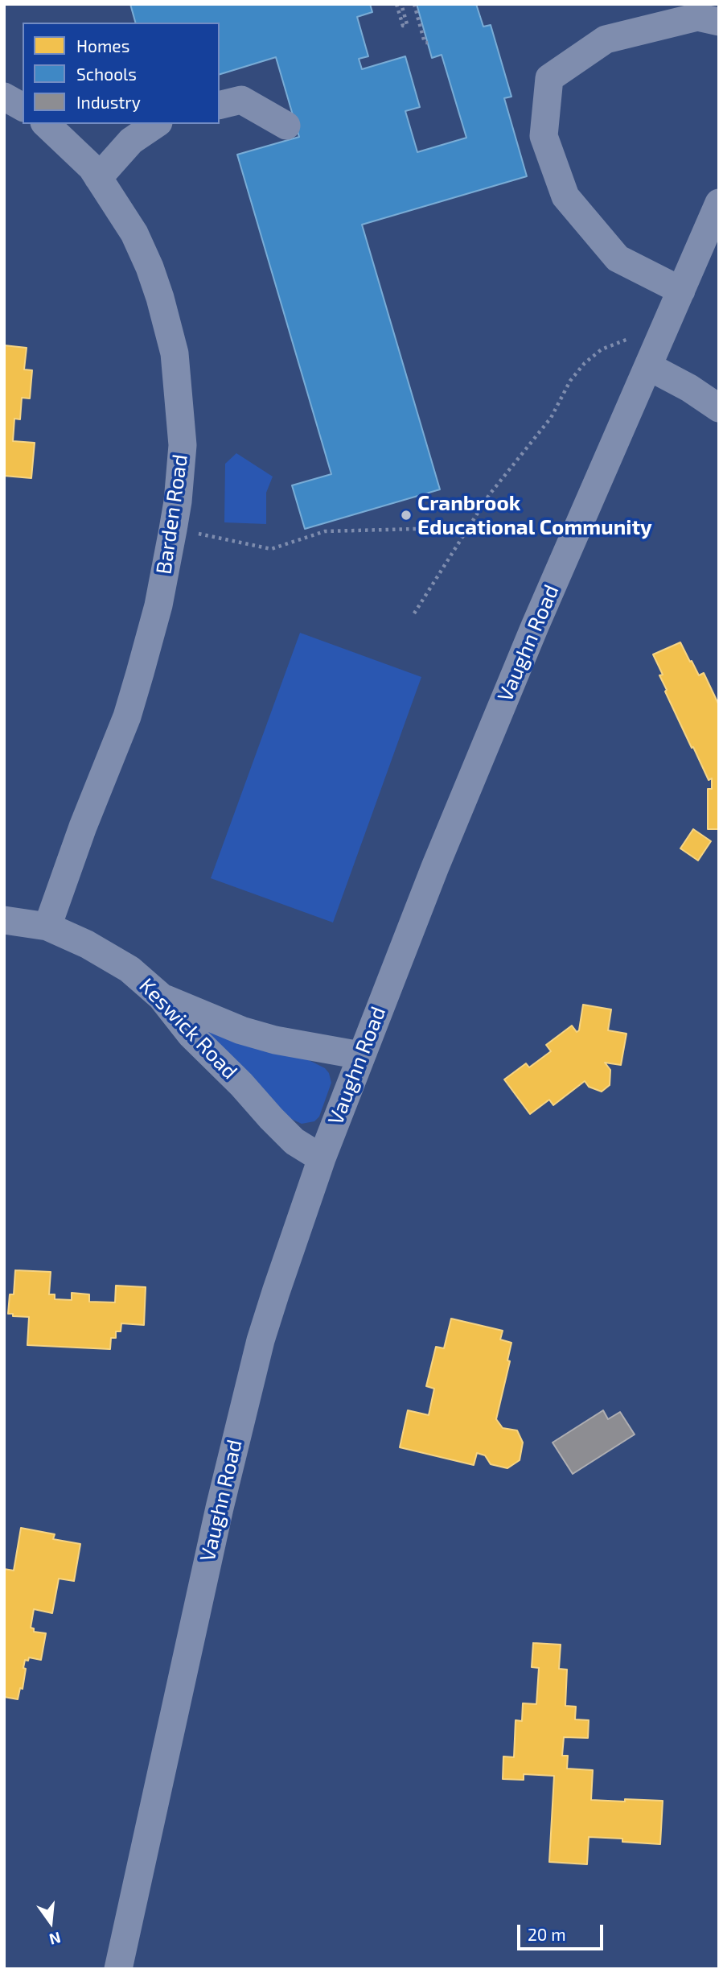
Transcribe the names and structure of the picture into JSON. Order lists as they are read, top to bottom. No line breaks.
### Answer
{"streets":{"street":["Barden Road","Vaughn Road","Keswick Road"]},"crossings":[["Barden Road","Keswick Road"],["Vaughn Road","Keswick Road"]],"places":["Cranbrook Educational Community"],"legend":["Homes","Schools","Industry"],"scale_bar":"20 m","north":"bottom"}
